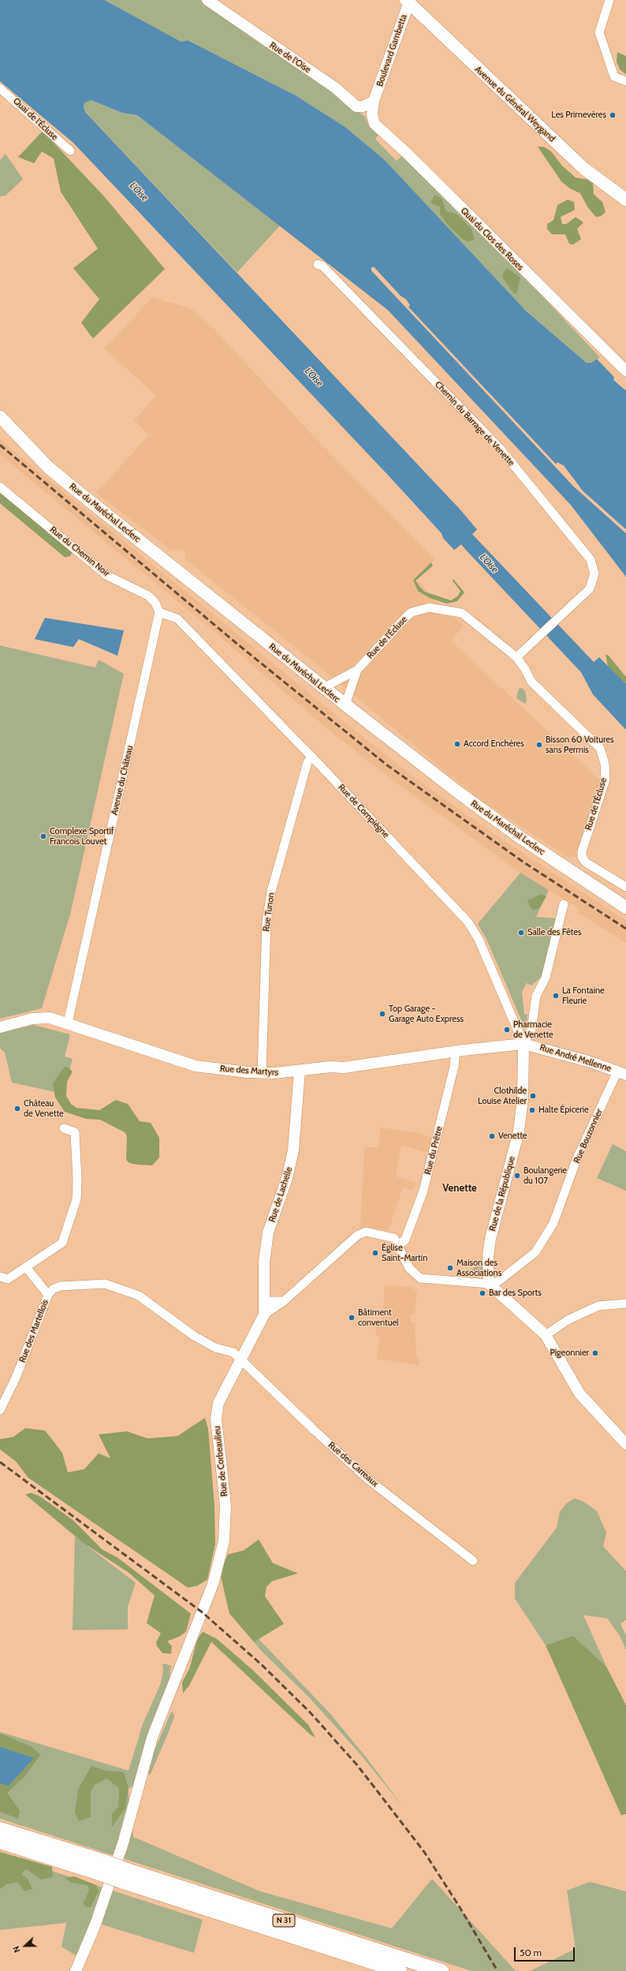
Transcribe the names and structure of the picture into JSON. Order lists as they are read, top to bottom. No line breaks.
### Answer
{"streets":{"highway":["N 31"],"main road":["Avenue du Général Weygand","Rue du Maréchal Leclerc"],"street":["Boulevard Gambetta","Rue de l'Oise","Quai de l'Écluse","Quai du Clos des Roses","Chemin du Barrage de Venette","Rue du Chemin Noir","Rue de l'Écluse","Avenue du Château","Rue de Compiègne","Rue Tunon","Rue André Mellenne","Rue des Martyrs","Rue Bouzonnier","Rue du Prêtre","Rue de la République","Rue de Lachelle","Rue des Martellois","Rue de Corbeaulieu","Rue des Carreaux"]},"crossings":[["Boulevard Gambetta","Avenue du Général Weygand"],["Rue de l'Oise","Quai du Clos des Roses"],["Chemin du Barrage de Venette","Rue de l'Écluse"],["Rue du Maréchal Leclerc","Rue de l'Écluse"],["Rue du Chemin Noir","Avenue du Château"],["Rue du Chemin Noir","Rue de Compiègne"],["Avenue du Château","Rue de Compiègne"],["Avenue du Château","Rue des Martyrs"],["Rue de Compiègne","Rue Tunon"],["Rue de Compiègne","Rue André Mellenne"],["Rue de Compiègne","Rue des Martyrs"],["Rue de Compiègne","Rue de la République"],["Rue Tunon","Rue des Martyrs"],["Rue André Mellenne","Rue des Martyrs"],["Rue André Mellenne","Rue Bouzonnier"],["Rue André Mellenne","Rue de la République"],["Rue des Martyrs","Rue du Prêtre"],["Rue des Martyrs","Rue de la République"],["Rue des Martyrs","Rue de Lachelle"],["Rue Bouzonnier","Rue de la République"],["Rue Bouzonnier","Rue de Corbeaulieu"],["Rue du Prêtre","Rue de Corbeaulieu"],["Rue de la République","Rue de Corbeaulieu"],["Rue de Lachelle","Rue de Corbeaulieu"],["Rue des Martellois","Rue de Corbeaulieu"],["Rue des Martellois","Rue des Carreaux"],["Rue de Corbeaulieu","Rue des Carreaux"]],"districts":["Venette"],"water":["L'Oise"],"places":["Les Primevères","Accord Enchères","Bisson 60 Voitures sans Permis","Complexe Sportif Francois Louvet","Salle des Fêtes","La Fontaine Fleurie","Top Garage - Garage Auto Express","Pharmacie de Venette","Clothilde Louise Atelier","Château de Venette","Halte Épicerie","Venette","Boulangerie du 107","Église Saint-Martin","Maison des Associations","Bar des Sports","Bâtiment conventuel","Pigeonnier"],"scale_bar":"50 m","north":"left"}
